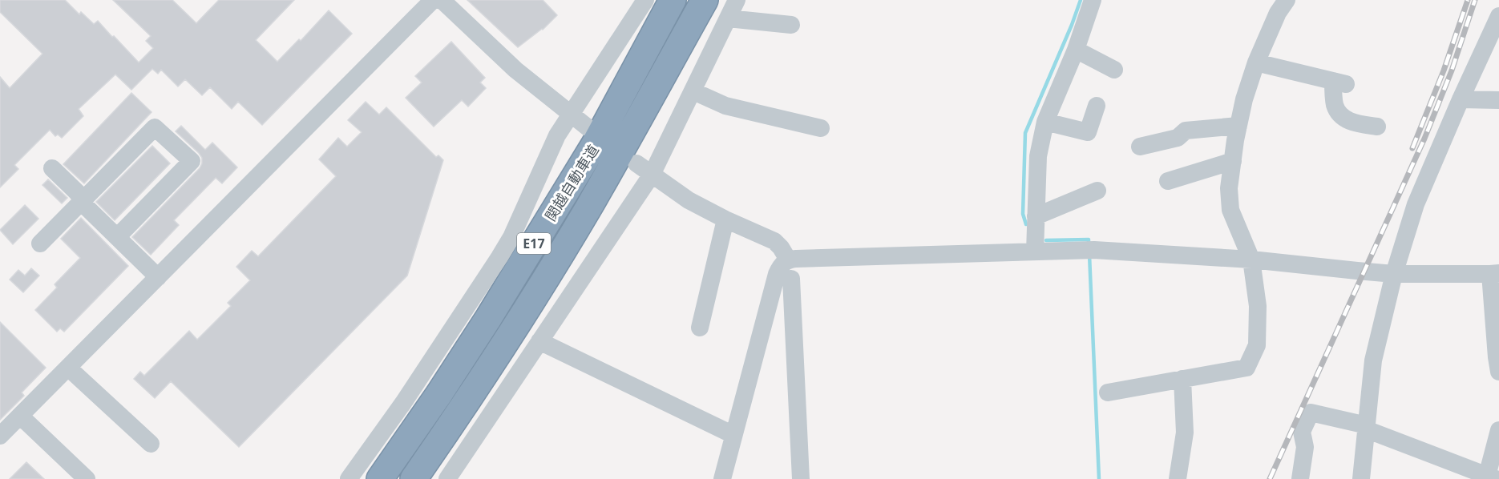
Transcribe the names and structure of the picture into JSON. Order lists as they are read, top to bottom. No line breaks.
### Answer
{"streets":{"highway":["関越自動車道","E17"]}}
